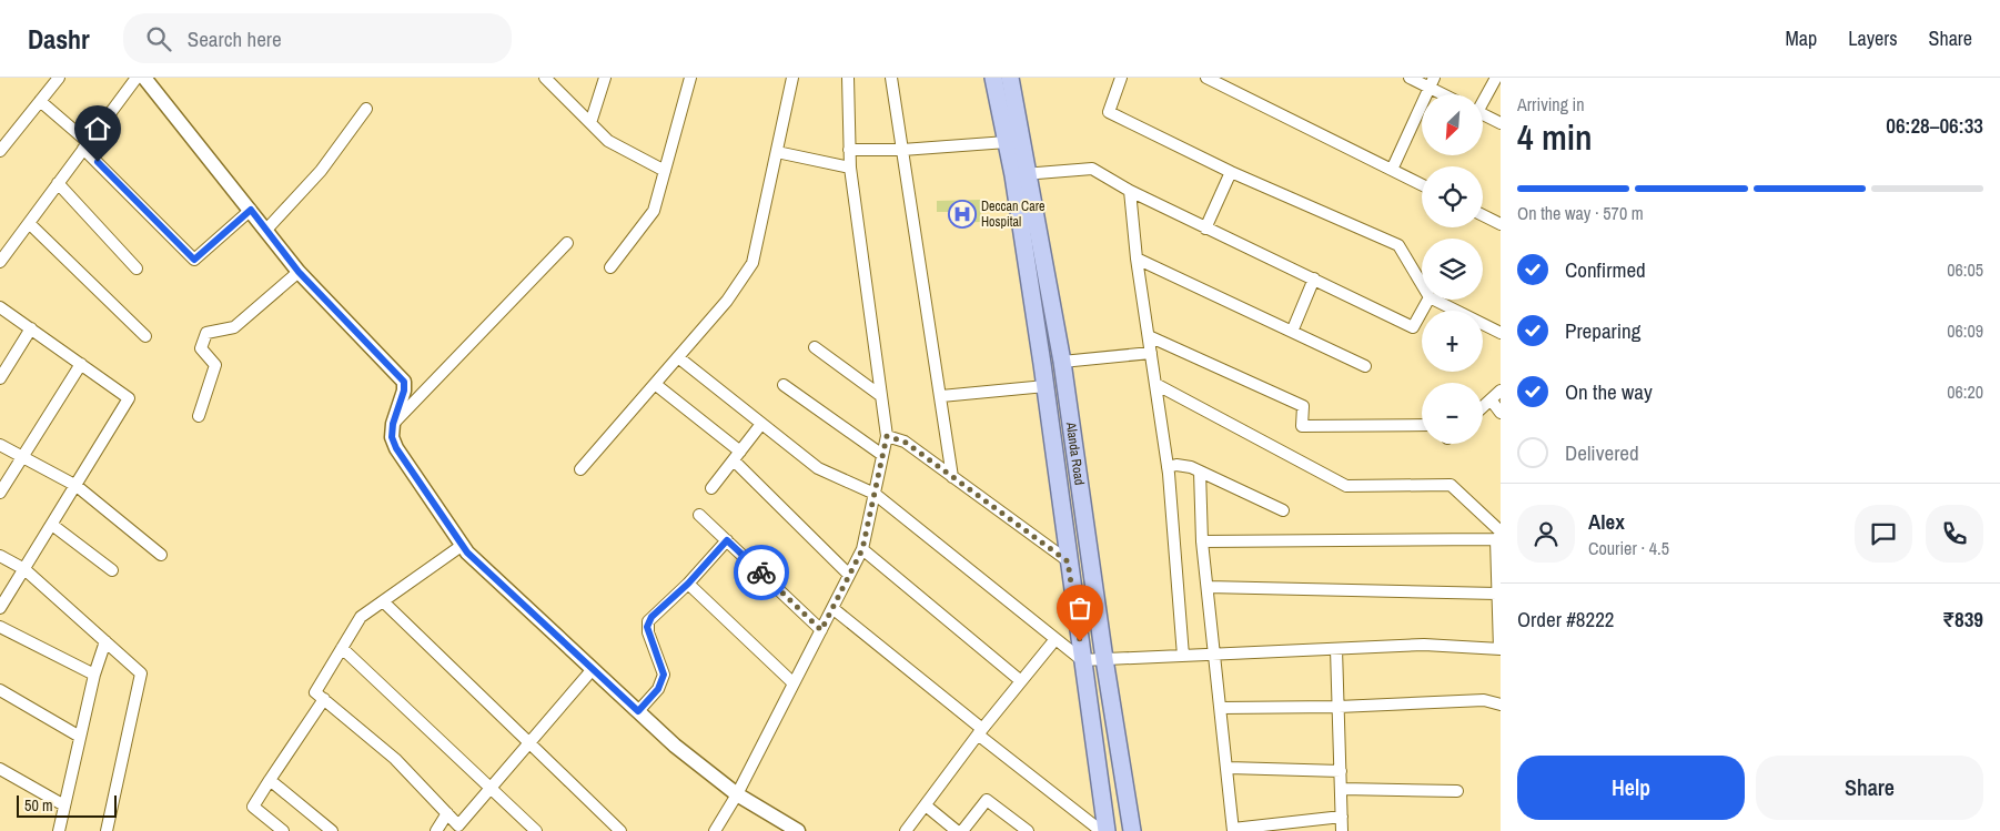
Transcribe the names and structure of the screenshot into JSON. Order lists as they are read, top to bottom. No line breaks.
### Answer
{"streets":{"main road":["Alanda Road"]},"places":{"hospital":["Deccan Care Hospital"]},"scale_bar":"50 m","north":"bottom left","page":{"header":"Dashr","search":"Search here","nav":["Map","Layers","Share"],"heading":["4 min","Arriving in","06:28–06:33"],"panel":["Alex","Courier · 4.5","Order #8222","₹839"],"map_buttons":["+","−"],"bar":"On the way · 570 m","list":[["Confirmed","06:05"],["Preparing","06:09"],["On the way","06:20"],"Delivered"],"buttons":["Help","Share"],"scale":"50 m"}}
